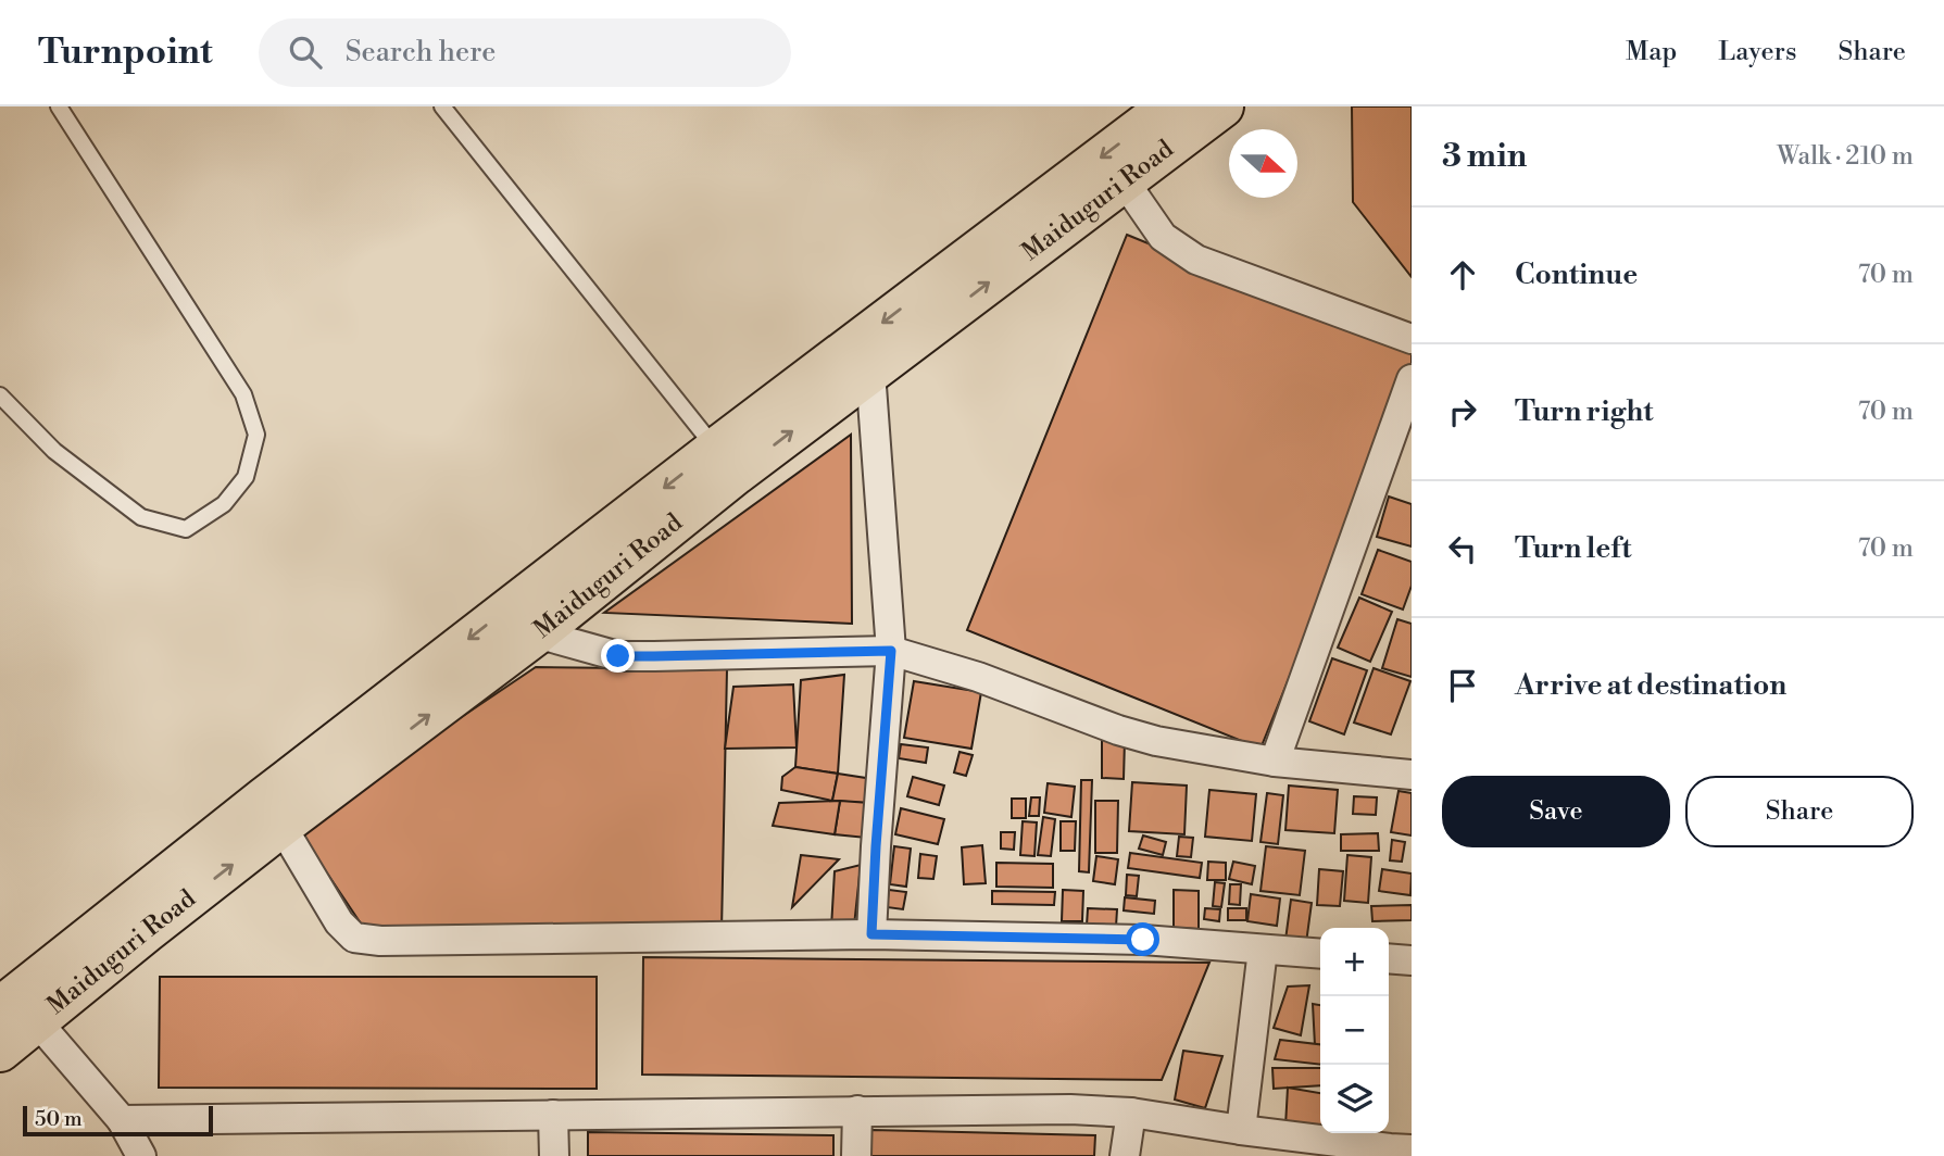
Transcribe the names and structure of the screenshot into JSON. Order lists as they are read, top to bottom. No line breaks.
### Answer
{"streets":{"highway":["Maiduguri Road"]},"scale_bar":"50 m","north":"right","page":{"header":"Turnpoint","search":"Search here","nav":["Map","Layers","Share"],"heading":["3 min","Walk · 210 m"],"list":[["Continue","70 m"],["Turn right","70 m"],["Turn left","70 m"],"Arrive at destination"],"buttons":["Save","Share"],"map_buttons":["+","−"],"scale":"50 m"}}
